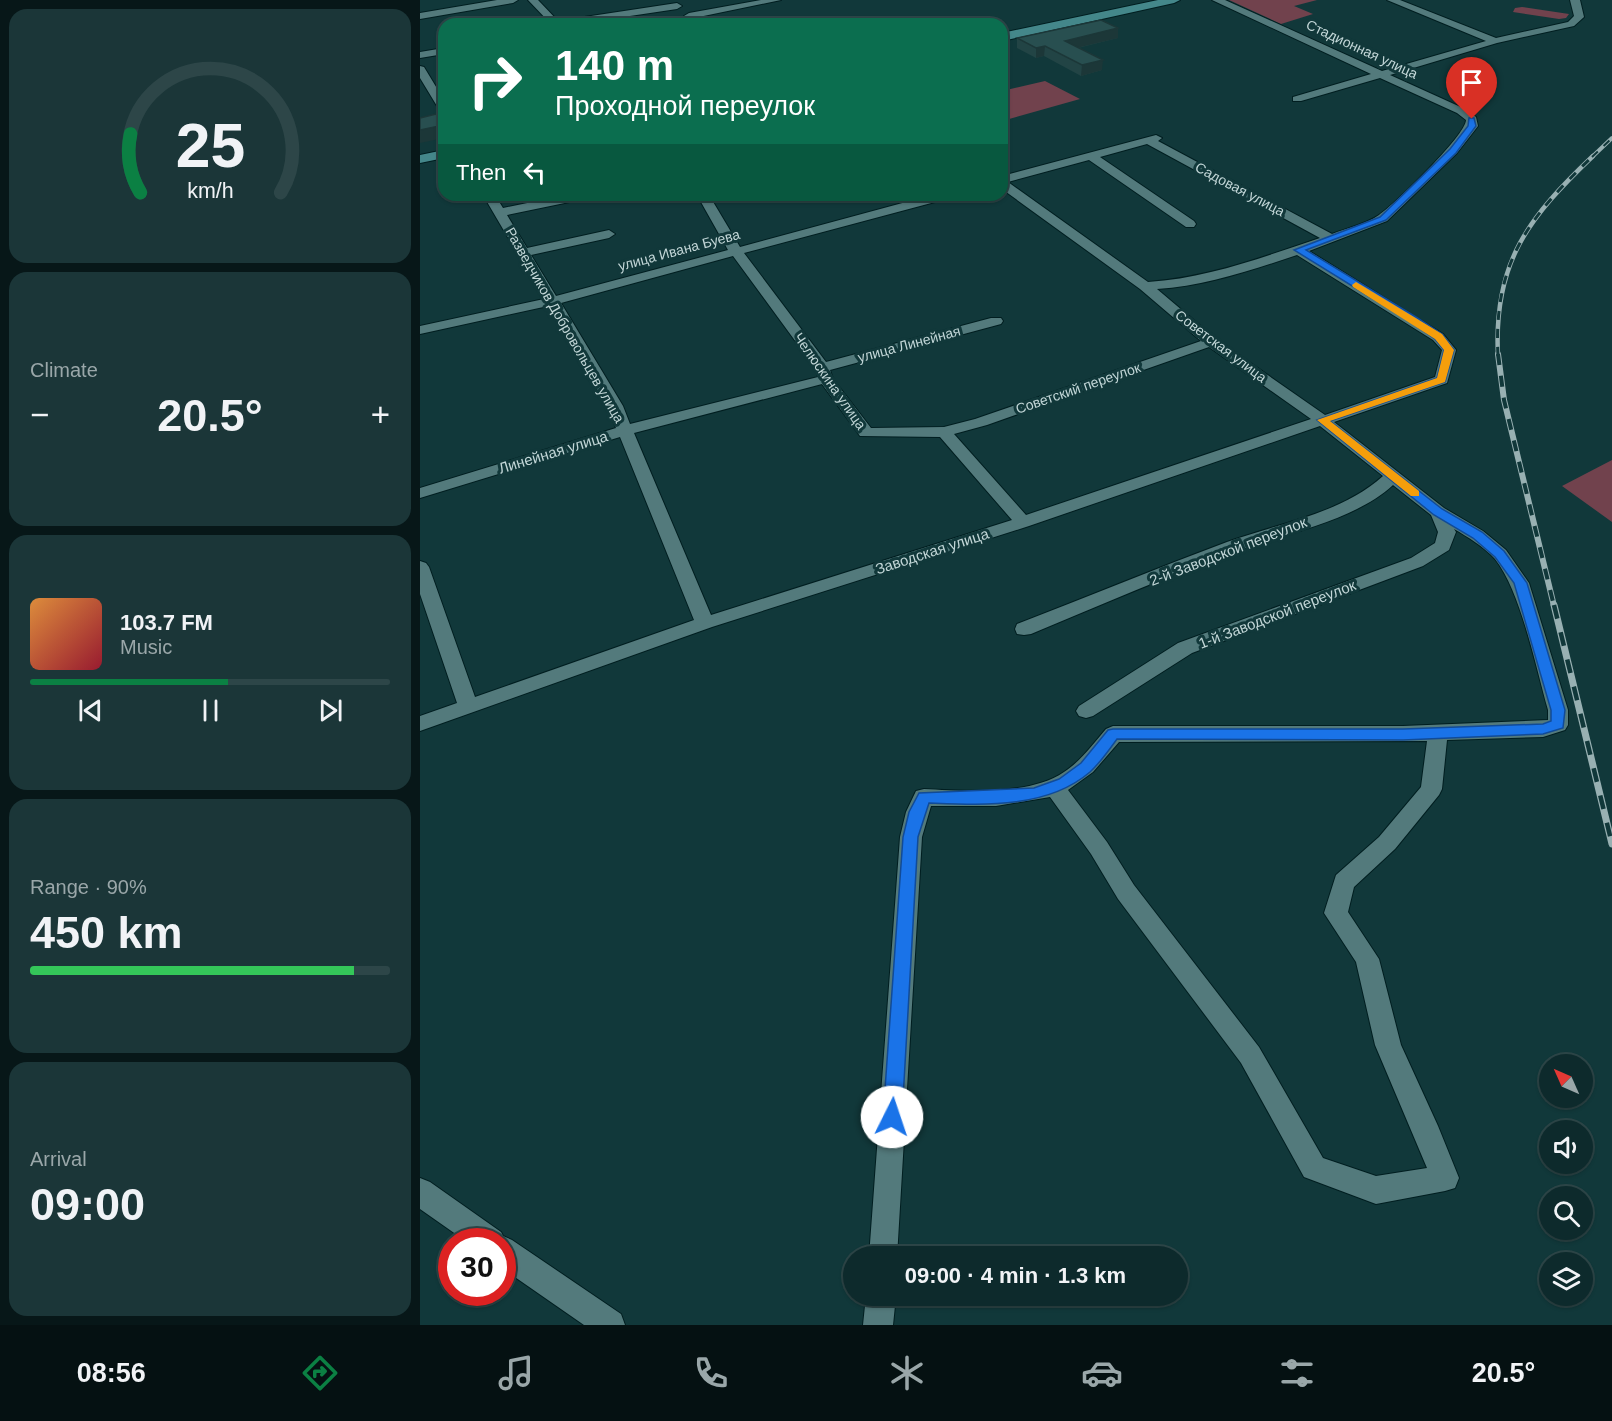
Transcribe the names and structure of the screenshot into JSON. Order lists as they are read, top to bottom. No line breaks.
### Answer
{"streets":{"street":["Стадионная улица","Садовая улица","улица Ивана Буева","Разведчиков Добровольцев улица","улица Линейная","Советская улица","Челюскина улица","Советский переулок","Линейная улица","Заводская улица","2-й Заводской переулок","1-й Заводской переулок"]},"crossings":[["Стадионная улица","Садовая улица"],["Стадионная улица","Советская улица"],["Стадионная улица","Заводская улица"],["улица Ивана Буева","Разведчиков Добровольцев улица"],["улица Ивана Буева","Челюскина улица"],["Разведчиков Добровольцев улица","Линейная улица"],["Разведчиков Добровольцев улица","Заводская улица"],["улица Линейная","Челюскина улица"],["улица Линейная","Линейная улица"],["Советская улица","Советский переулок"],["Советская улица","Заводская улица"],["Советская улица","2-й Заводской переулок"],["Советская улица","1-й Заводской переулок"],["Челюскина улица","Советский переулок"],["Челюскина улица","Линейная улица"]],"north":"top left","page":{"turn":["140 m","Проходной переулок"],"then":"Then","tile":["Climate",["Range · 90%","450 km"],["Arrival","09:00"]],"heat":["−","20.5°","+"],"song":["103.7 FM","Music"],"limit":"30","trip":"09:00 · 4 min · 1.3 km","tabs":["08:56","20.5°"],"gauge":["25","km/h"]}}
